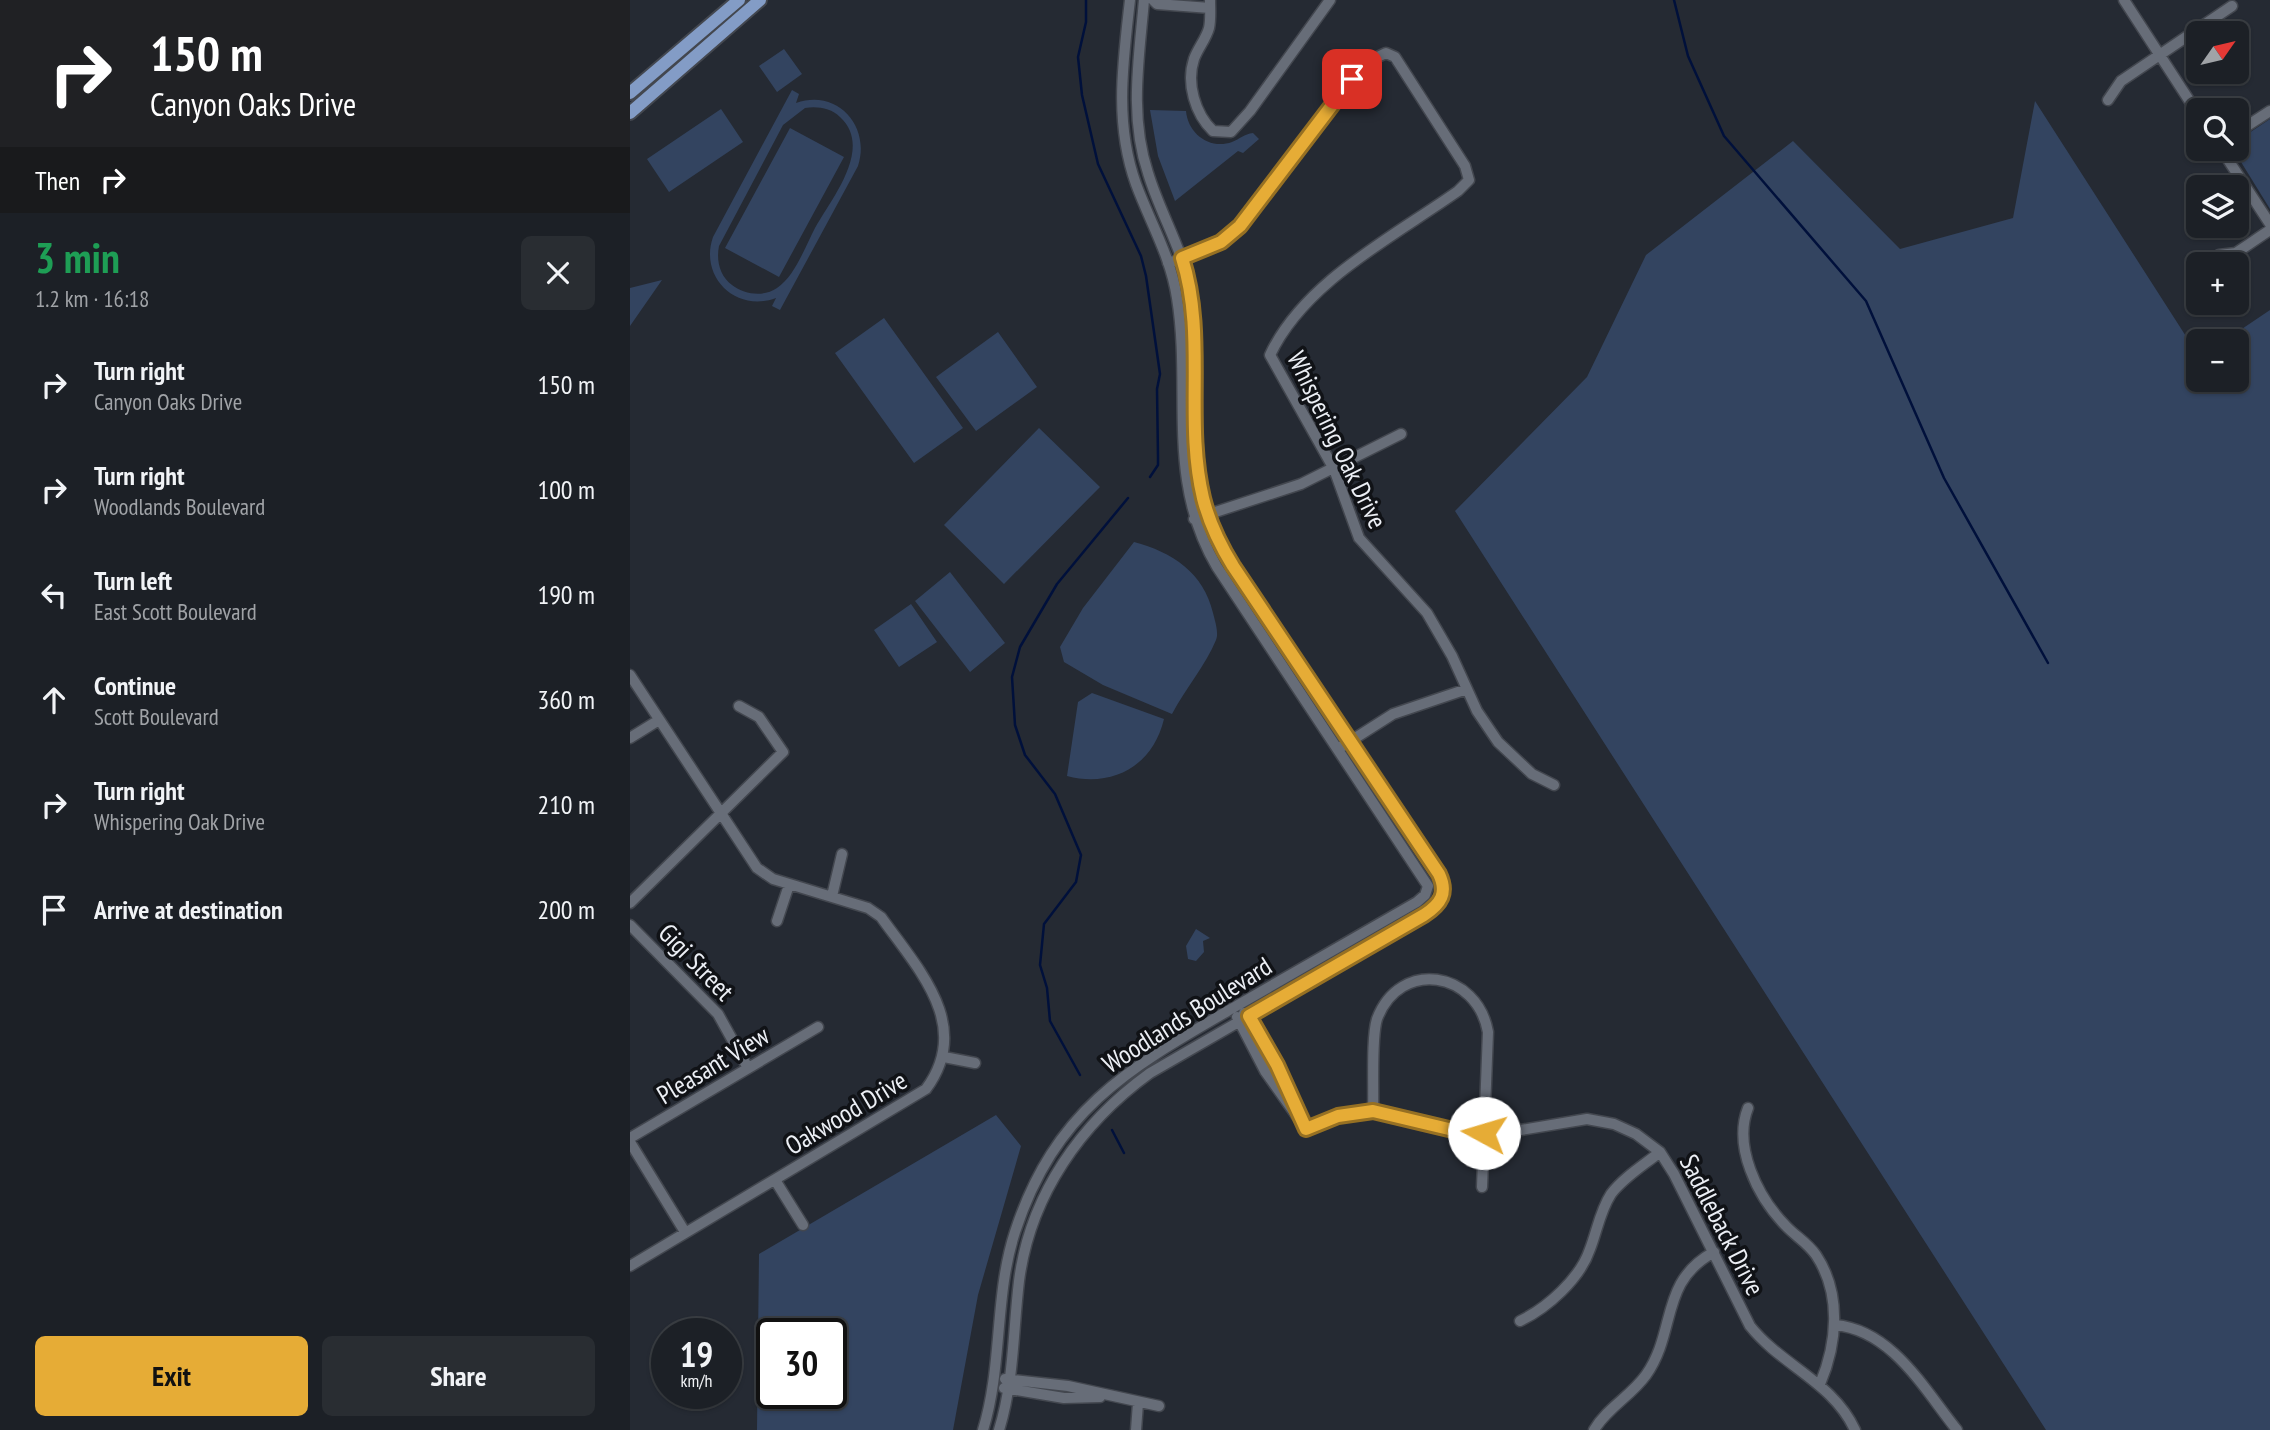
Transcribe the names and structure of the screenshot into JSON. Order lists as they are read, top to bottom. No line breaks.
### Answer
{"streets":{"street":["Whispering Oak Drive","Gigi Street","Woodlands Boulevard","Pleasant View","Oakwood Drive","Saddleback Drive"]},"crossings":[["Gigi Street","Pleasant View"]],"north":"top right","page":{"turn":["150 m","Canyon Oaks Drive"],"map_buttons":["+","−"],"then":"Then","heading":["3 min","1.2 km · 16:18"],"list":[{"name":"Turn right","note":"Canyon Oaks Drive","value":"150 m"},{"name":"Turn right","note":"Woodlands Boulevard","value":"100 m"},{"name":"Turn left","note":"East Scott Boulevard","value":"190 m"},{"name":"Continue","note":"Scott Boulevard","value":"360 m"},{"name":"Turn right","note":"Whispering Oak Drive","value":"210 m"},{"name":"Arrive at destination","value":"200 m"}],"speed":"19 km/h","limit":"30","buttons":["Exit","Share"]}}
